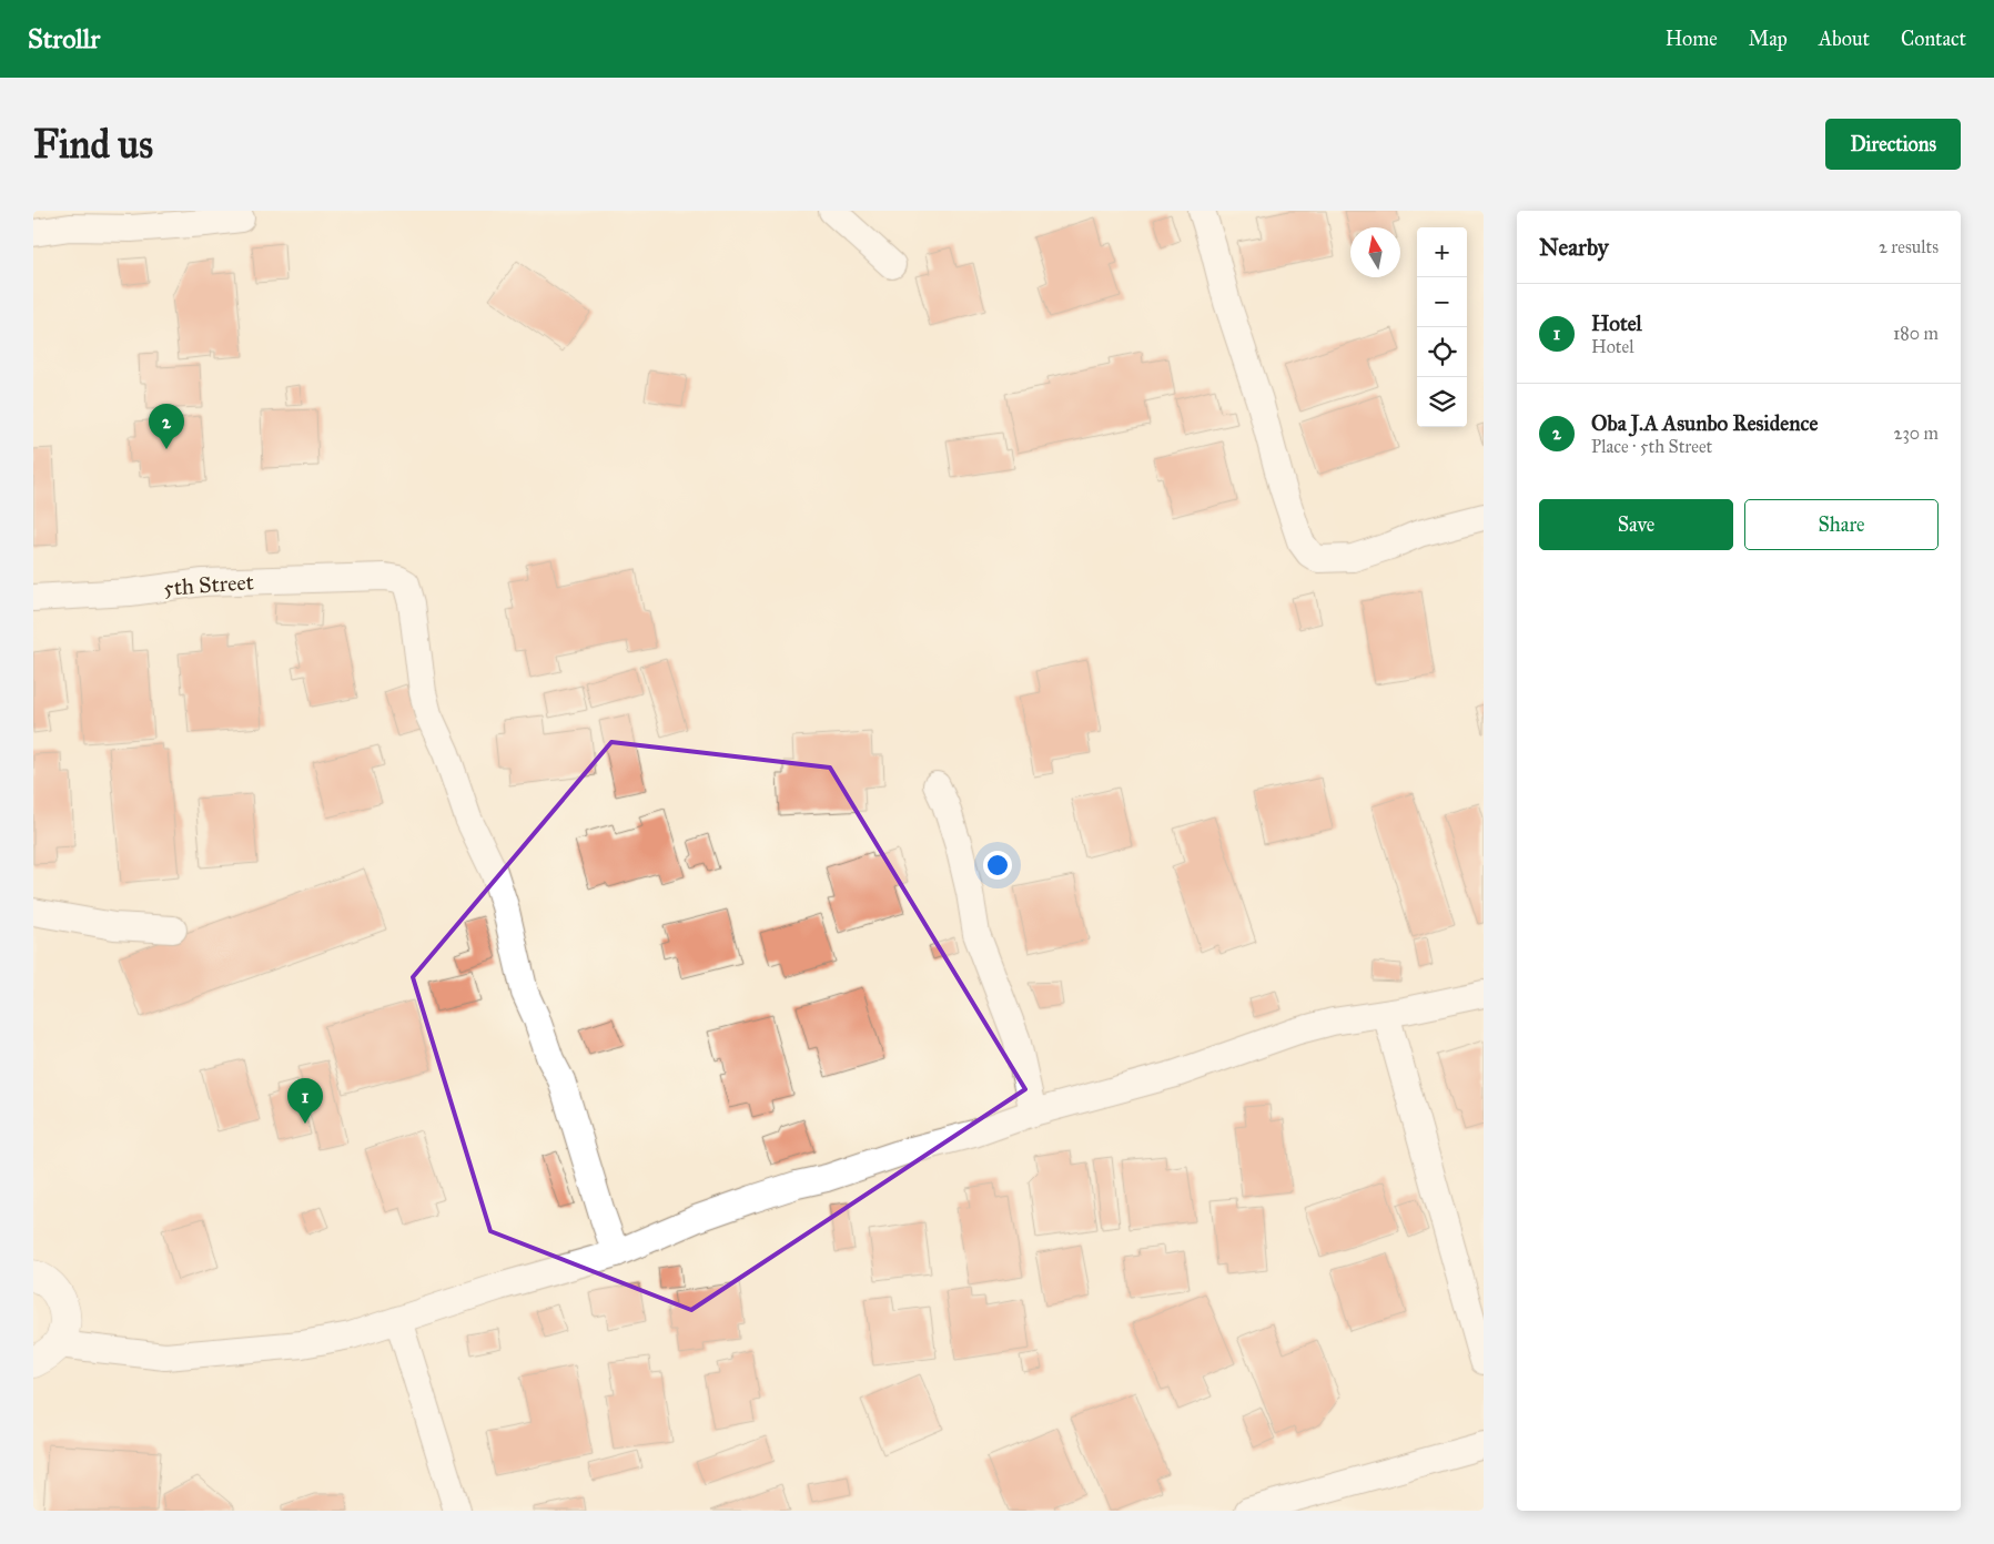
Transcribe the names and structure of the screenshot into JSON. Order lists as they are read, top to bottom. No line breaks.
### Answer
{"streets":{"street":["5th Street"]},"north":"top","page":{"header":"Strollr","nav":["Home","Map","About","Contact"],"buttons":["Directions",["Save","Share"]],"title":"Find us","heading":["Nearby","2 results"],"map_buttons":["+","−"],"list":[{"mark":"1","name":"Hotel","note":"Hotel","value":"180 m"},{"mark":"2","name":"Oba J.A Asunbo Residence","note":"Place · 5th Street","value":"230 m"}],"pins":["2","1"]}}
